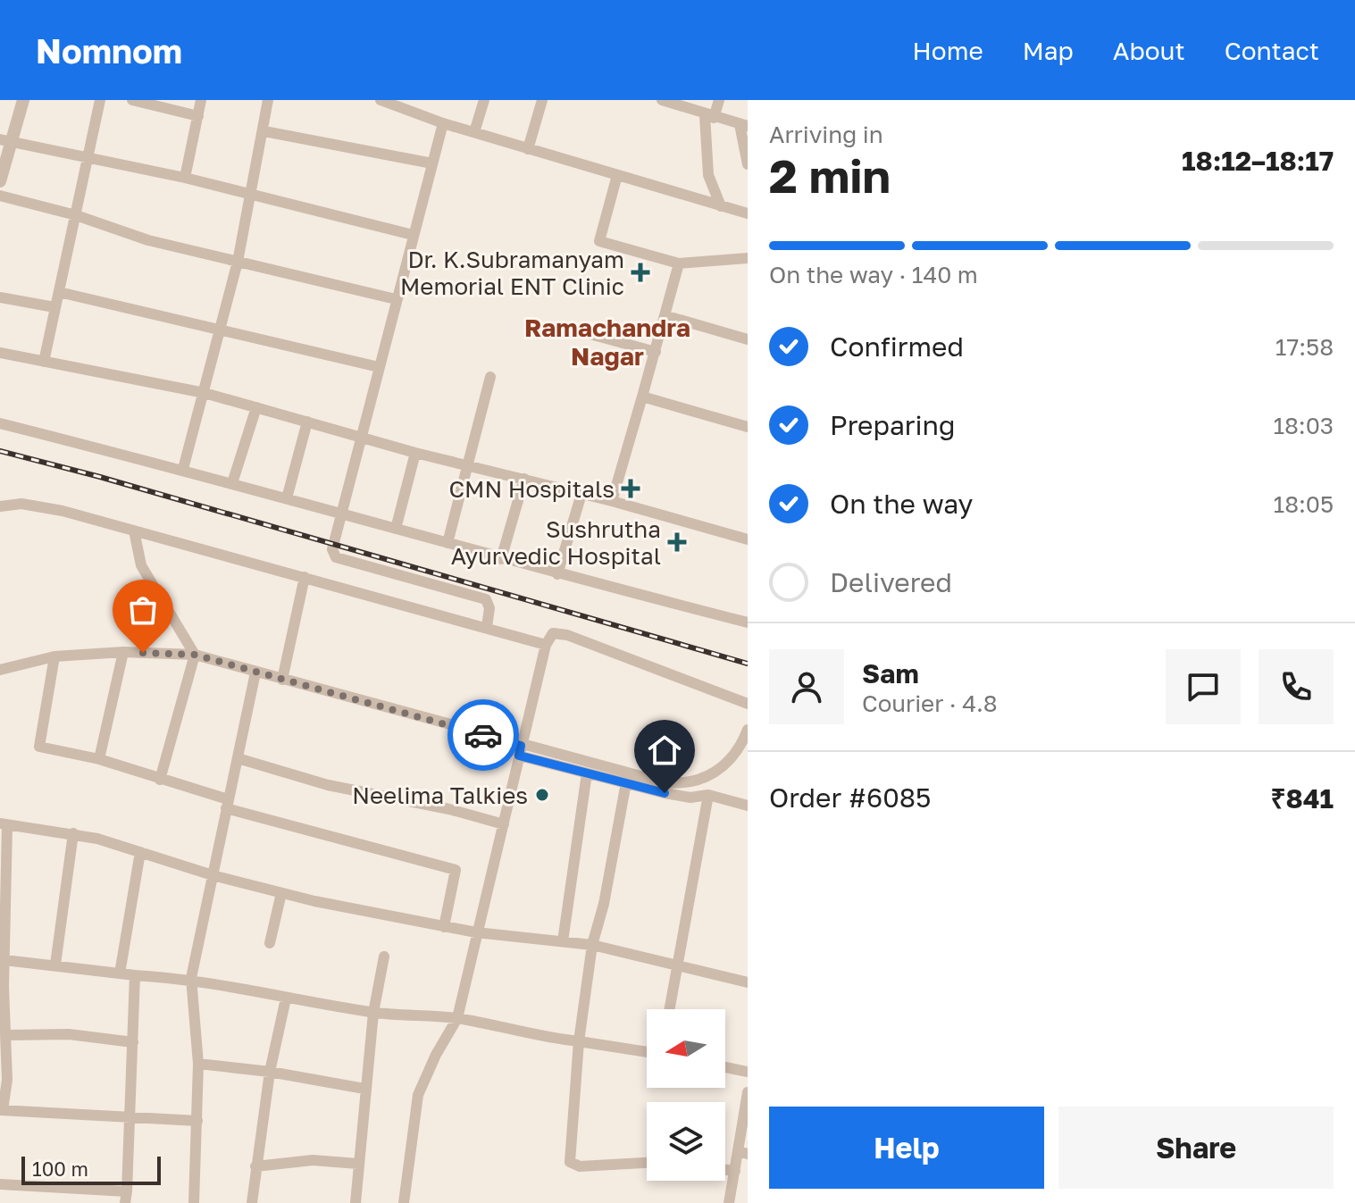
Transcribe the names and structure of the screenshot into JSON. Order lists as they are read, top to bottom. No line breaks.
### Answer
{"districts":["Ramachandra Nagar"],"places":{"health":["Dr. K.Subramanyam Memorial ENT Clinic","CMN Hospitals","Sushrutha Ayurvedic Hospital"],"other":["Neelima Talkies"]},"scale_bar":"100 m","north":"left","page":{"header":"Nomnom","nav":["Home","Map","About","Contact"],"heading":["2 min","Arriving in","18:12–18:17"],"panel":["Sam","Courier · 4.8","Order #6085","₹841"],"bar":"On the way · 140 m","list":[["Confirmed","17:58"],["Preparing","18:03"],["On the way","18:05"],"Delivered"],"buttons":["Help","Share"],"scale":"100 m"}}
